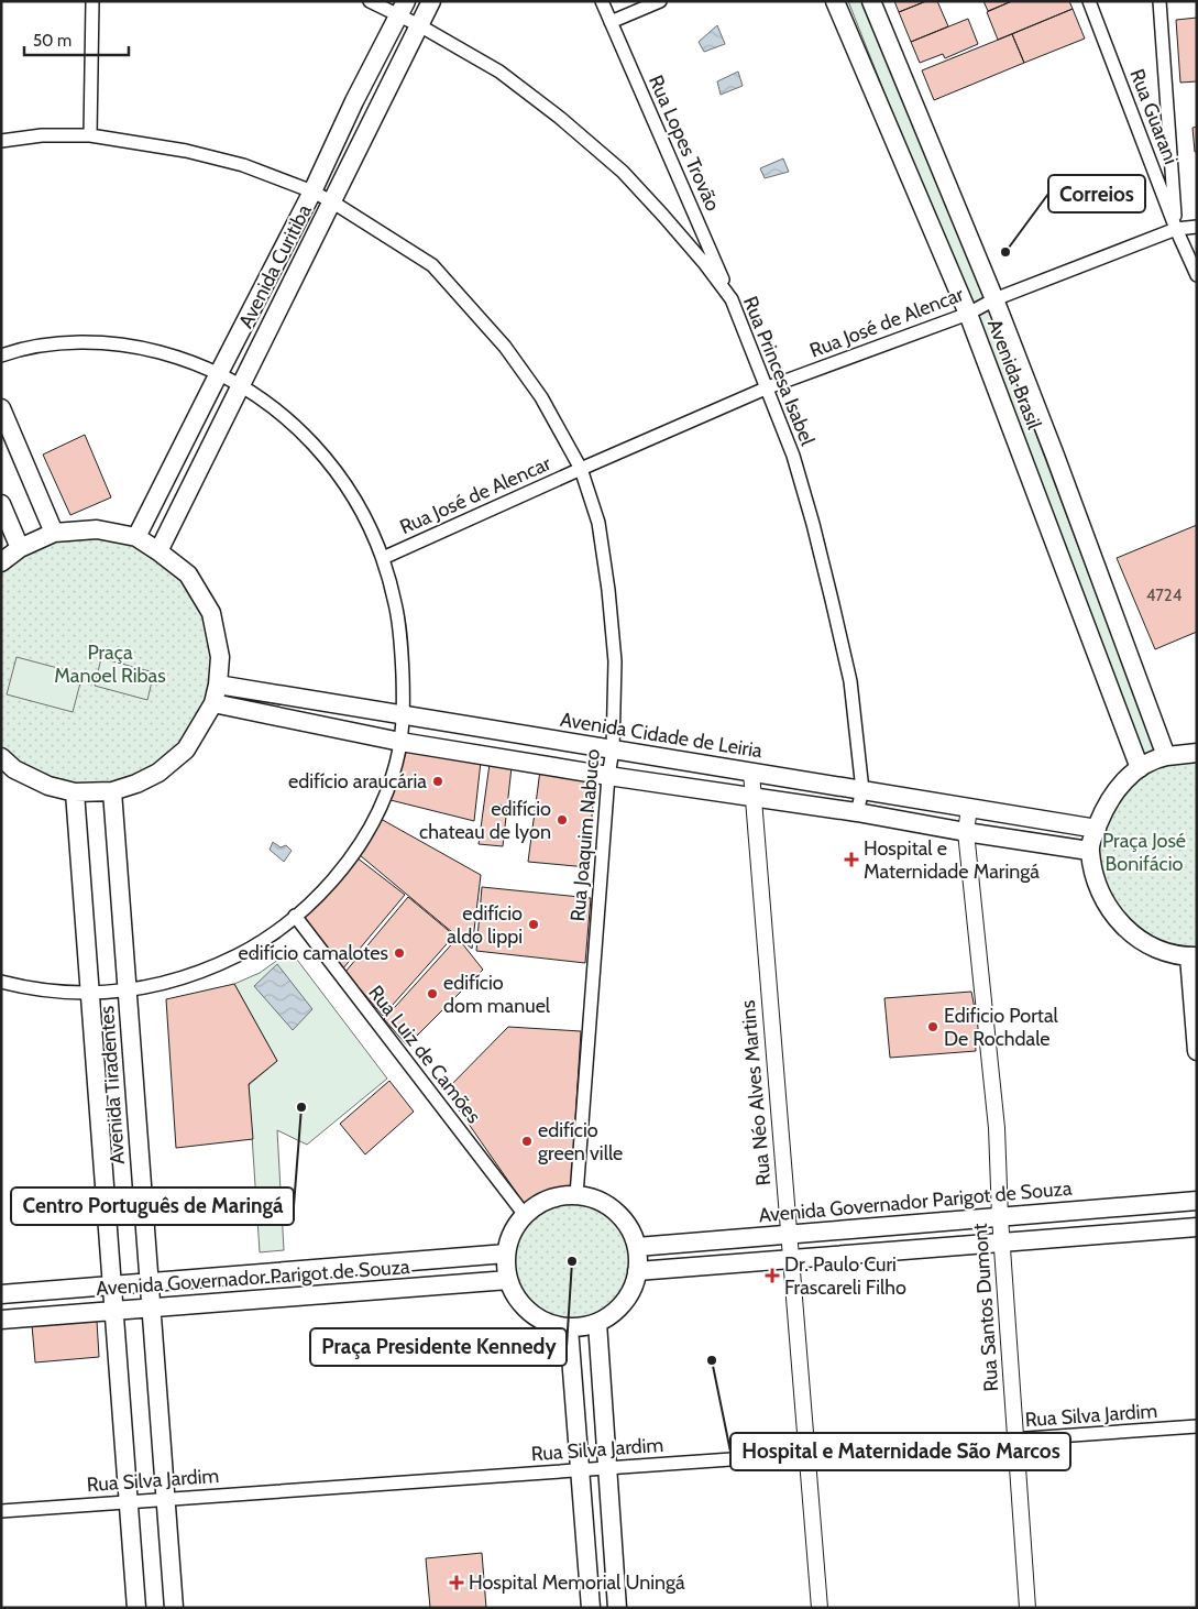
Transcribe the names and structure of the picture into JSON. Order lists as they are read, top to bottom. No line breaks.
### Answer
{"streets":{"main road":["Avenida Curitiba","Avenida Brasil","Avenida Cidade de Leiria","Avenida Tiradentes","Avenida Governador Parigot de Souza"],"street":["Rua Guarani","Rua Lopes Trovão","Rua José de Alencar","Rua Princesa Isabel","Rua Joaquim Nabuco","Rua Luiz de Camões","Rua Néo Alves Martins","Rua Santos Dumont","Rua Silva Jardim"]},"crossings":[["Rua Guarani","Rua José de Alencar"],["Rua Lopes Trovão","Rua Princesa Isabel"],["Avenida Curitiba","Rua Princesa Isabel"],["Avenida Curitiba","Rua Joaquim Nabuco"],["Rua José de Alencar","Rua Princesa Isabel"],["Rua José de Alencar","Avenida Brasil"],["Rua José de Alencar","Rua Joaquim Nabuco"],["Rua Princesa Isabel","Avenida Cidade de Leiria"],["Avenida Cidade de Leiria","Rua Joaquim Nabuco"],["Avenida Cidade de Leiria","Rua Néo Alves Martins"],["Avenida Cidade de Leiria","Rua Santos Dumont"],["Rua Joaquim Nabuco","Rua Luiz de Camões"],["Rua Joaquim Nabuco","Avenida Governador Parigot de Souza"],["Rua Luiz de Camões","Avenida Governador Parigot de Souza"],["Avenida Tiradentes","Avenida Governador Parigot de Souza"],["Avenida Tiradentes","Rua Silva Jardim"],["Rua Néo Alves Martins","Avenida Governador Parigot de Souza"],["Rua Néo Alves Martins","Rua Silva Jardim"],["Avenida Governador Parigot de Souza","Rua Santos Dumont"],["Rua Santos Dumont","Rua Silva Jardim"]],"parks":["Praça Manoel Ribas","Praça José Bonifácio"],"places":{"other":["Correios","edifício araucária","edifício chateau de lyon","edifício aldo lippi","edifício camalotes","edifício dom manuel","Edificio Portal De Rochdale","Centro Português de Maringá","edifício green ville","Praça Presidente Kennedy","Hospital e Maternidade São Marcos"],"health":["Hospital e Maternidade Maringá","Dr. Paulo Curi Frascareli Filho","Hospital Memorial Uningá"]},"house_numbers":["4724"],"scale_bar":"50 m"}
